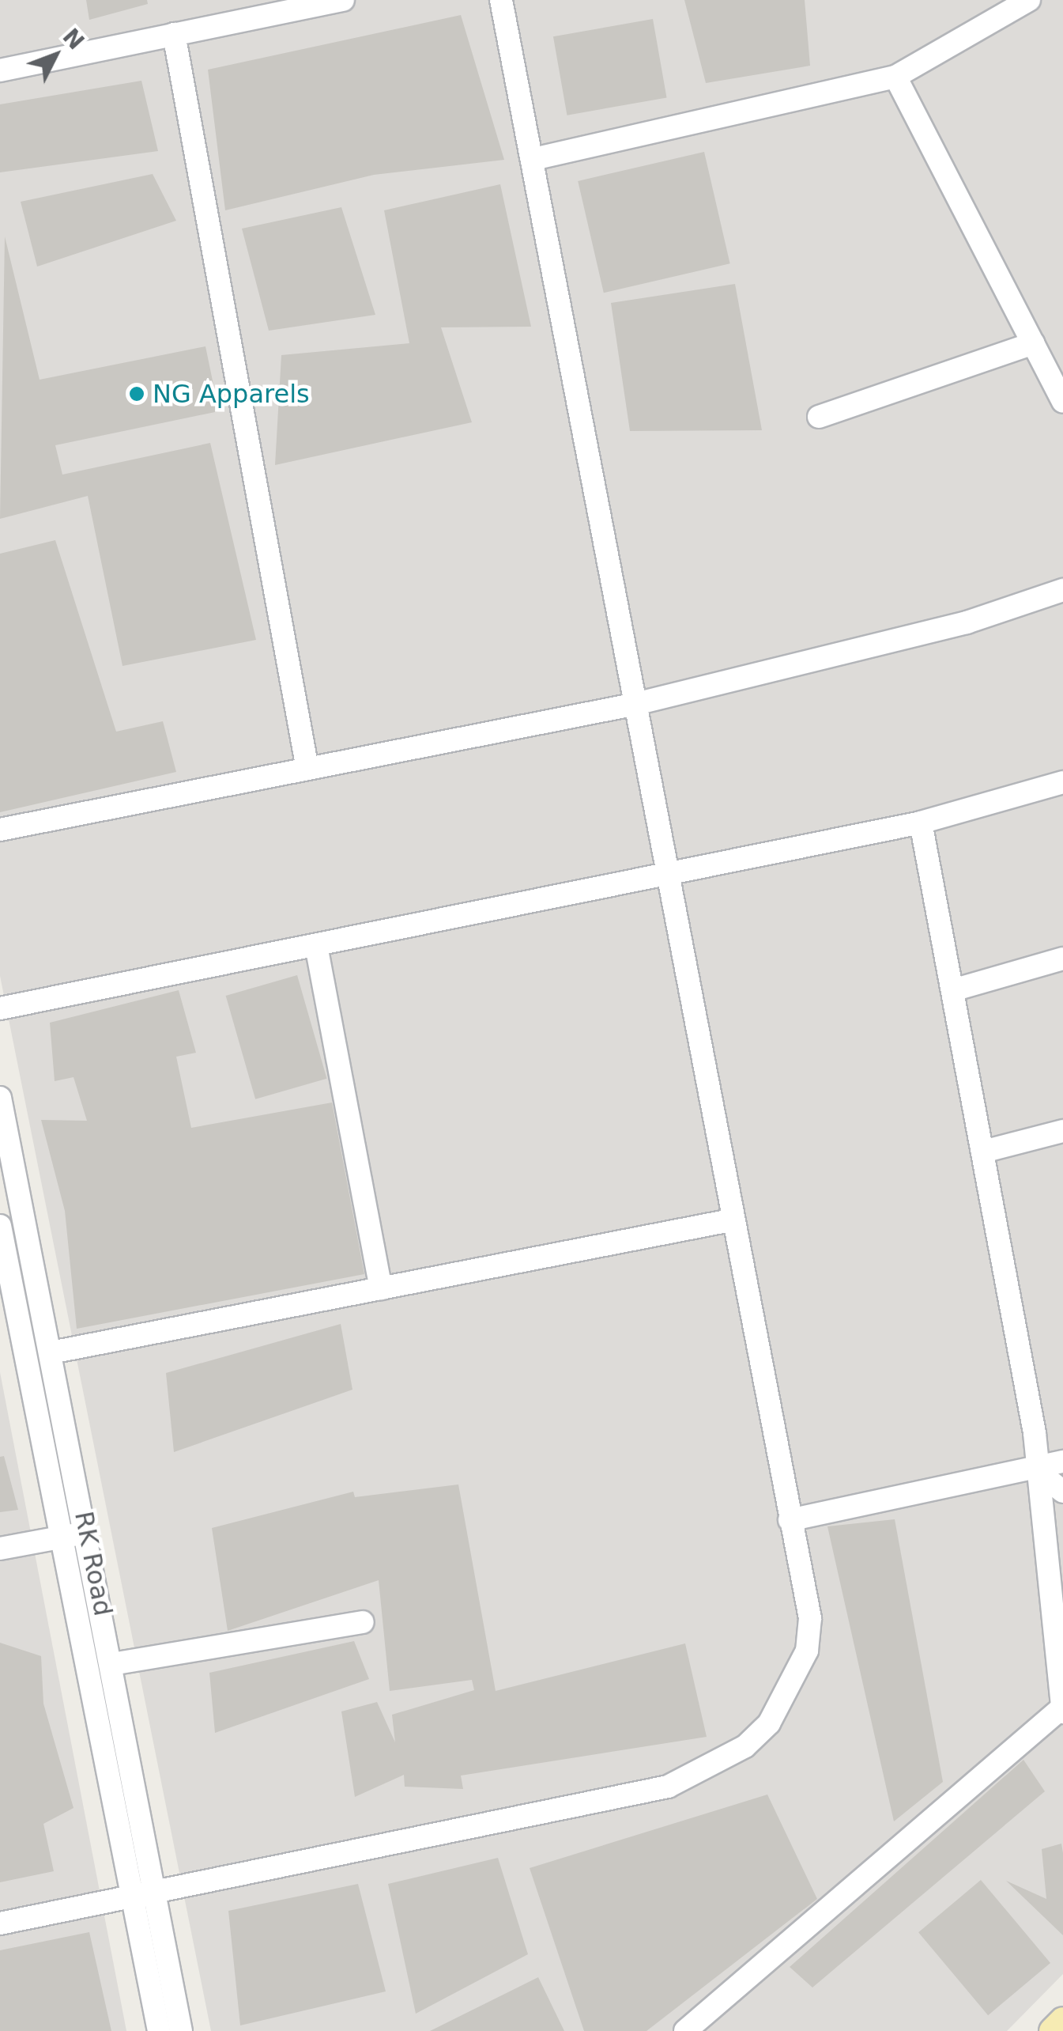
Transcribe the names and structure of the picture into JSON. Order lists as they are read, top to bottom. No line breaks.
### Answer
{"streets":{"street":["RK Road"]},"places":["NG Apparels"],"north":"top right"}
